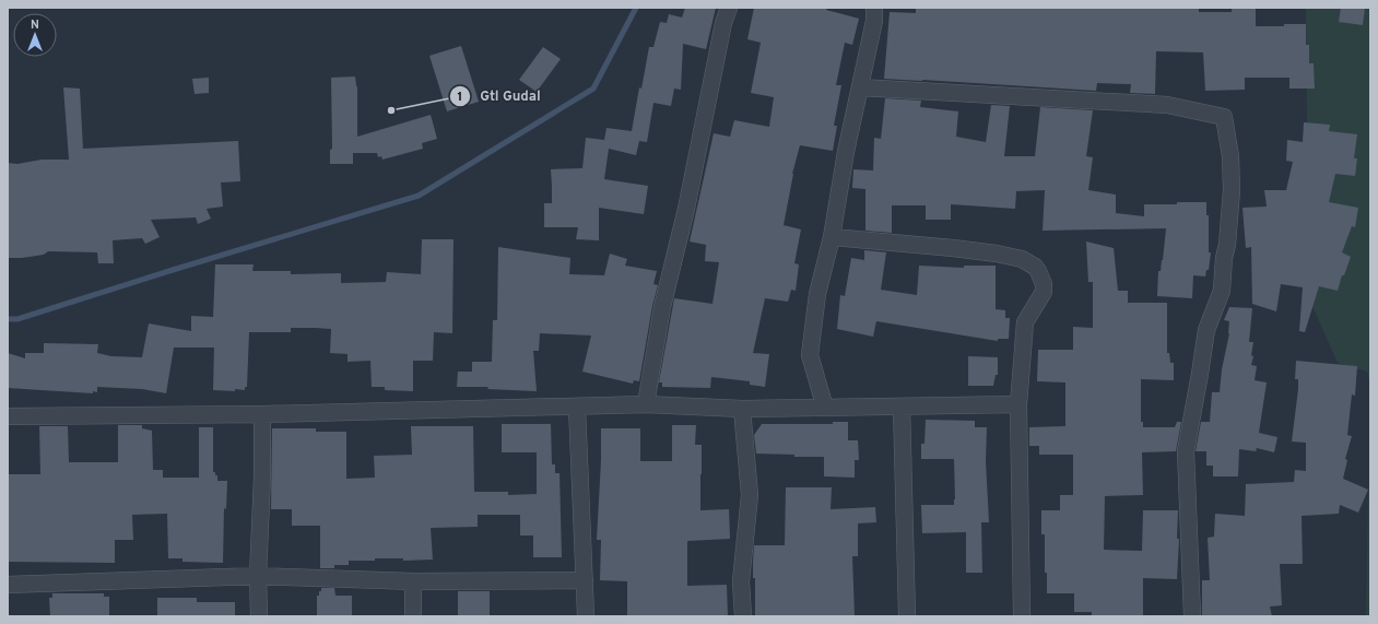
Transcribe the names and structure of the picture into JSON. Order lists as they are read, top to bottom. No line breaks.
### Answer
{"places":["Gtl Gudal"],"north":"top"}
